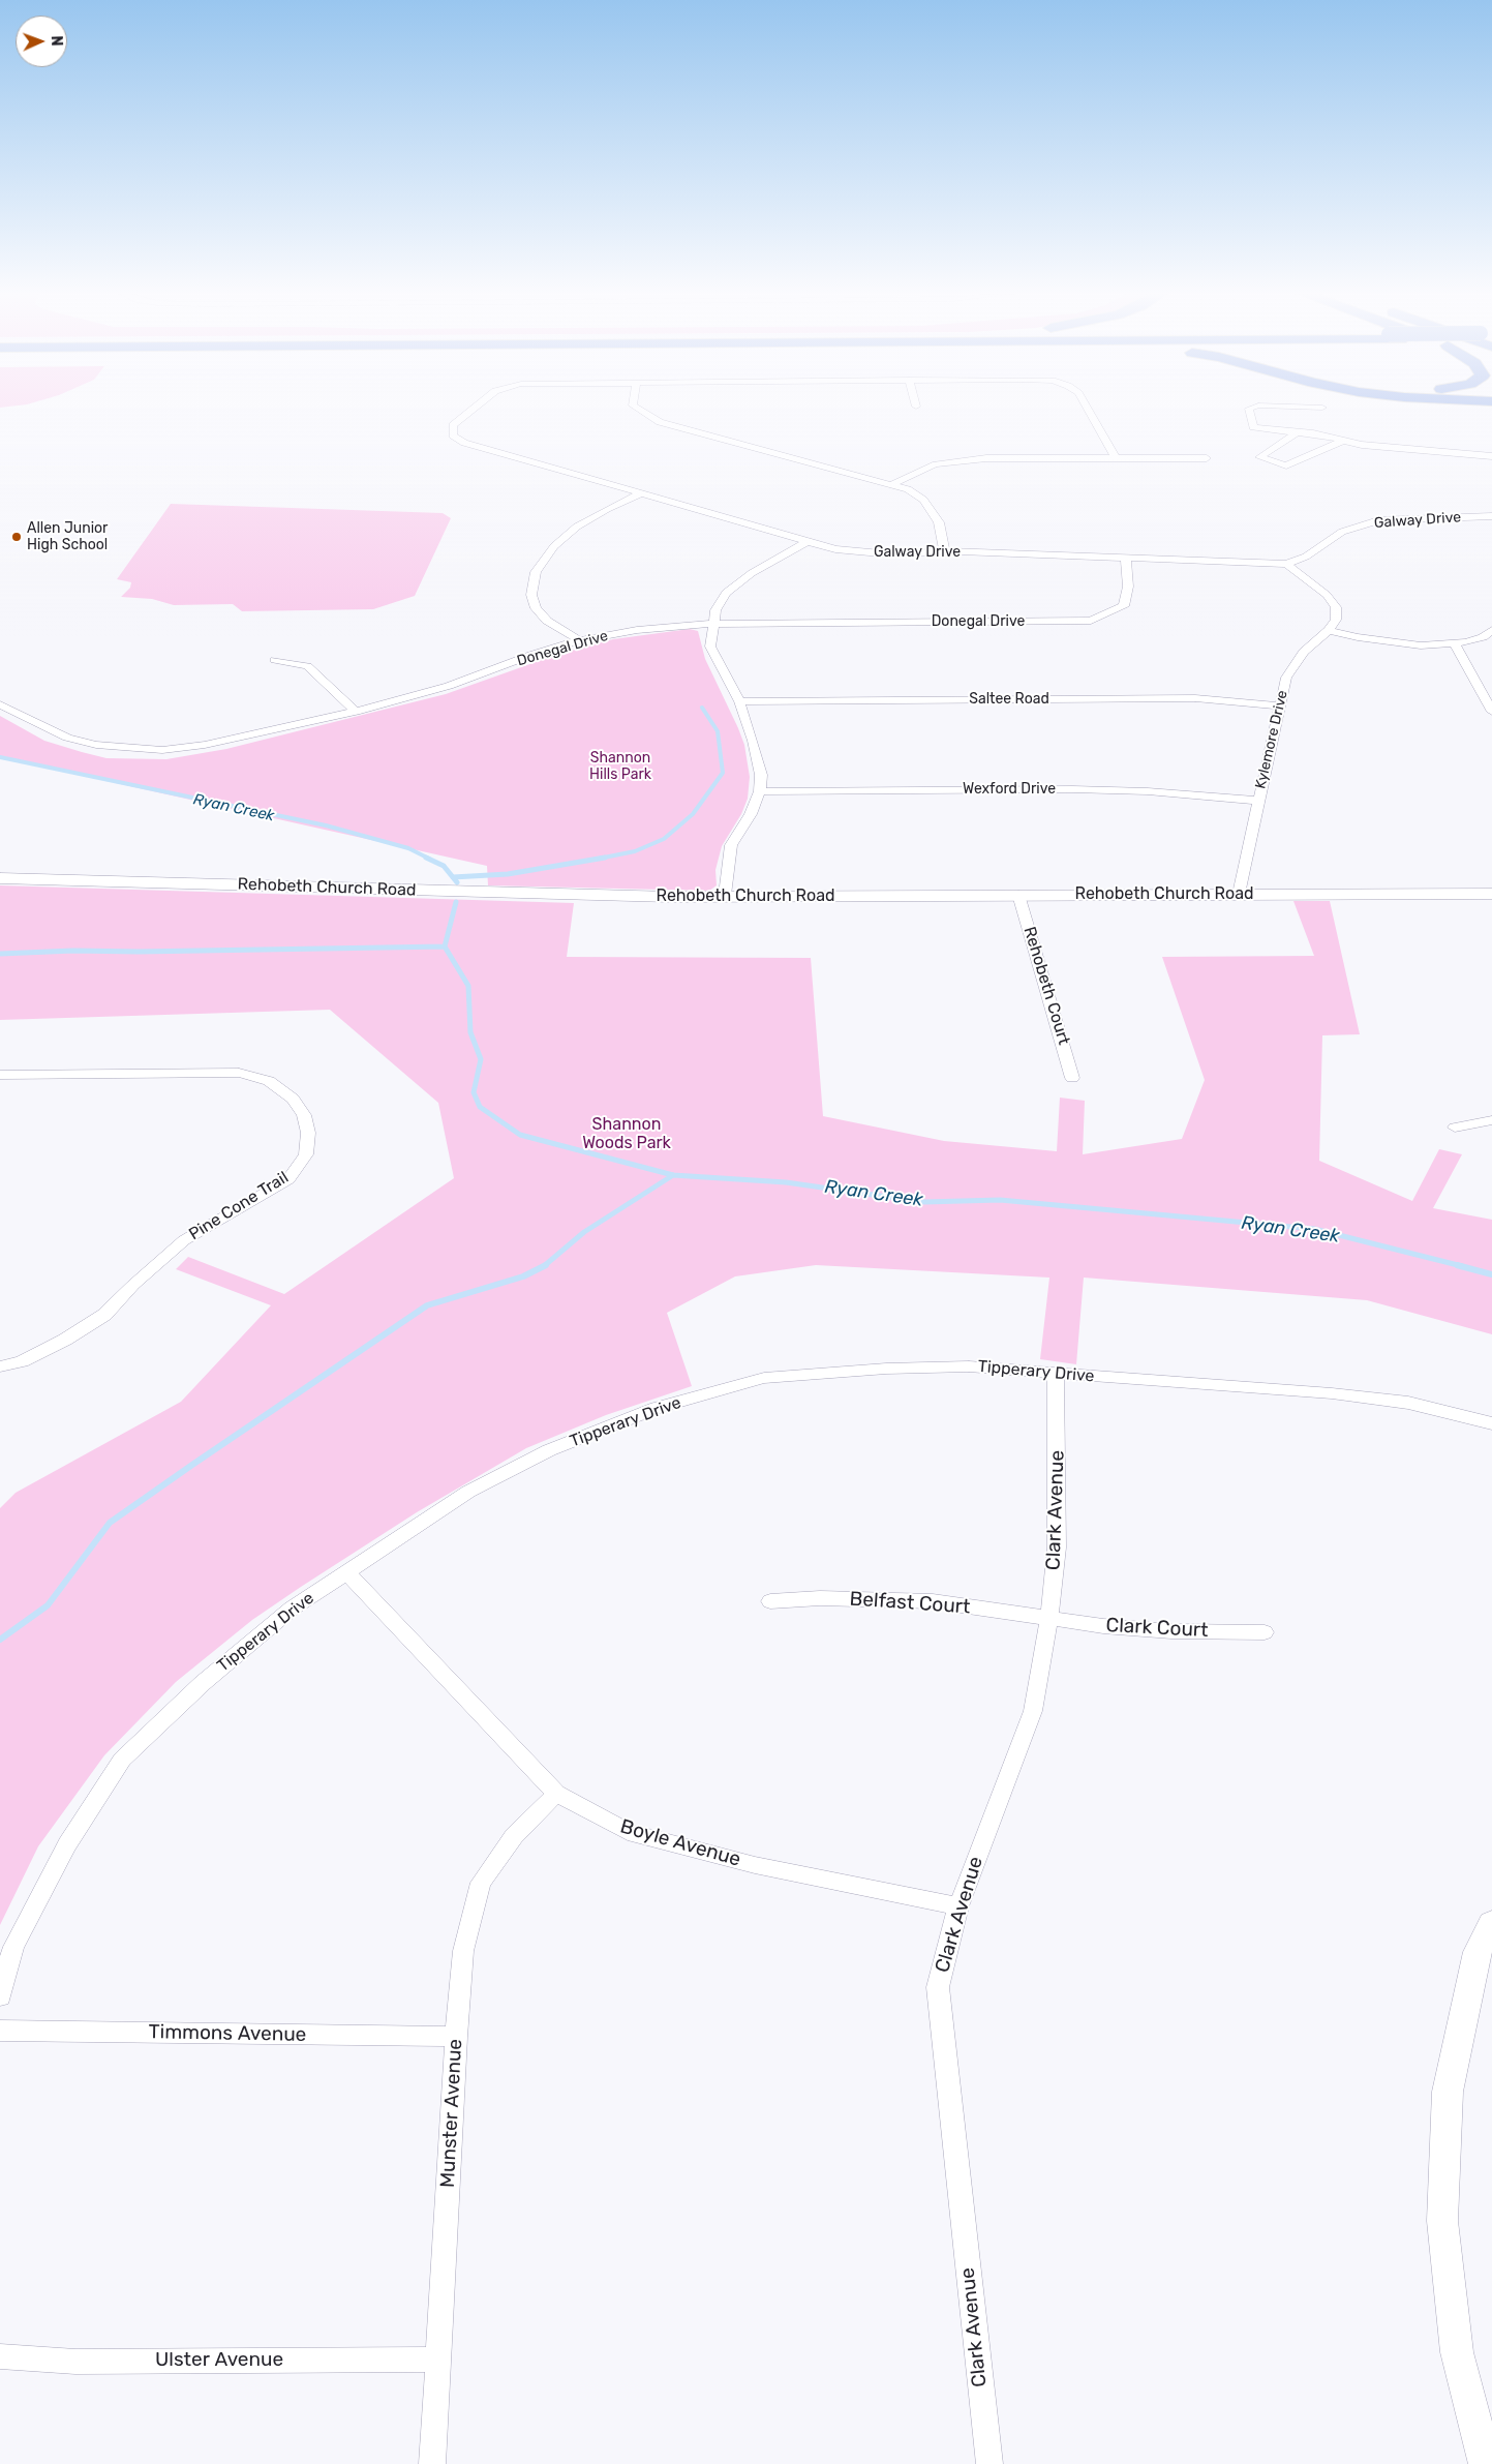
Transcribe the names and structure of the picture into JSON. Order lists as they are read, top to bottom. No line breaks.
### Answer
{"streets":{"street":["Galway Drive","Donegal Drive","Saltee Road","Kylemore Drive","Wexford Drive","Rehobeth Church Road","Rehobeth Court","Pine Cone Trail","Tipperary Drive","Clark Avenue","Belfast Court","Clark Court","Boyle Avenue","Timmons Avenue","Munster Avenue","Ulster Avenue"]},"crossings":[["Galway Drive","Donegal Drive"],["Saltee Road","Kylemore Drive"],["Kylemore Drive","Wexford Drive"],["Kylemore Drive","Rehobeth Church Road"],["Rehobeth Church Road","Rehobeth Court"],["Tipperary Drive","Clark Avenue"],["Tipperary Drive","Boyle Avenue"],["Clark Avenue","Belfast Court"],["Clark Avenue","Clark Court"],["Clark Avenue","Boyle Avenue"],["Belfast Court","Clark Court"],["Boyle Avenue","Munster Avenue"],["Timmons Avenue","Munster Avenue"],["Munster Avenue","Ulster Avenue"]],"water":["Ryan Creek"],"parks":["Shannon Hills Park","Shannon Woods Park"],"places":["Allen Junior High School"],"north":"right"}
